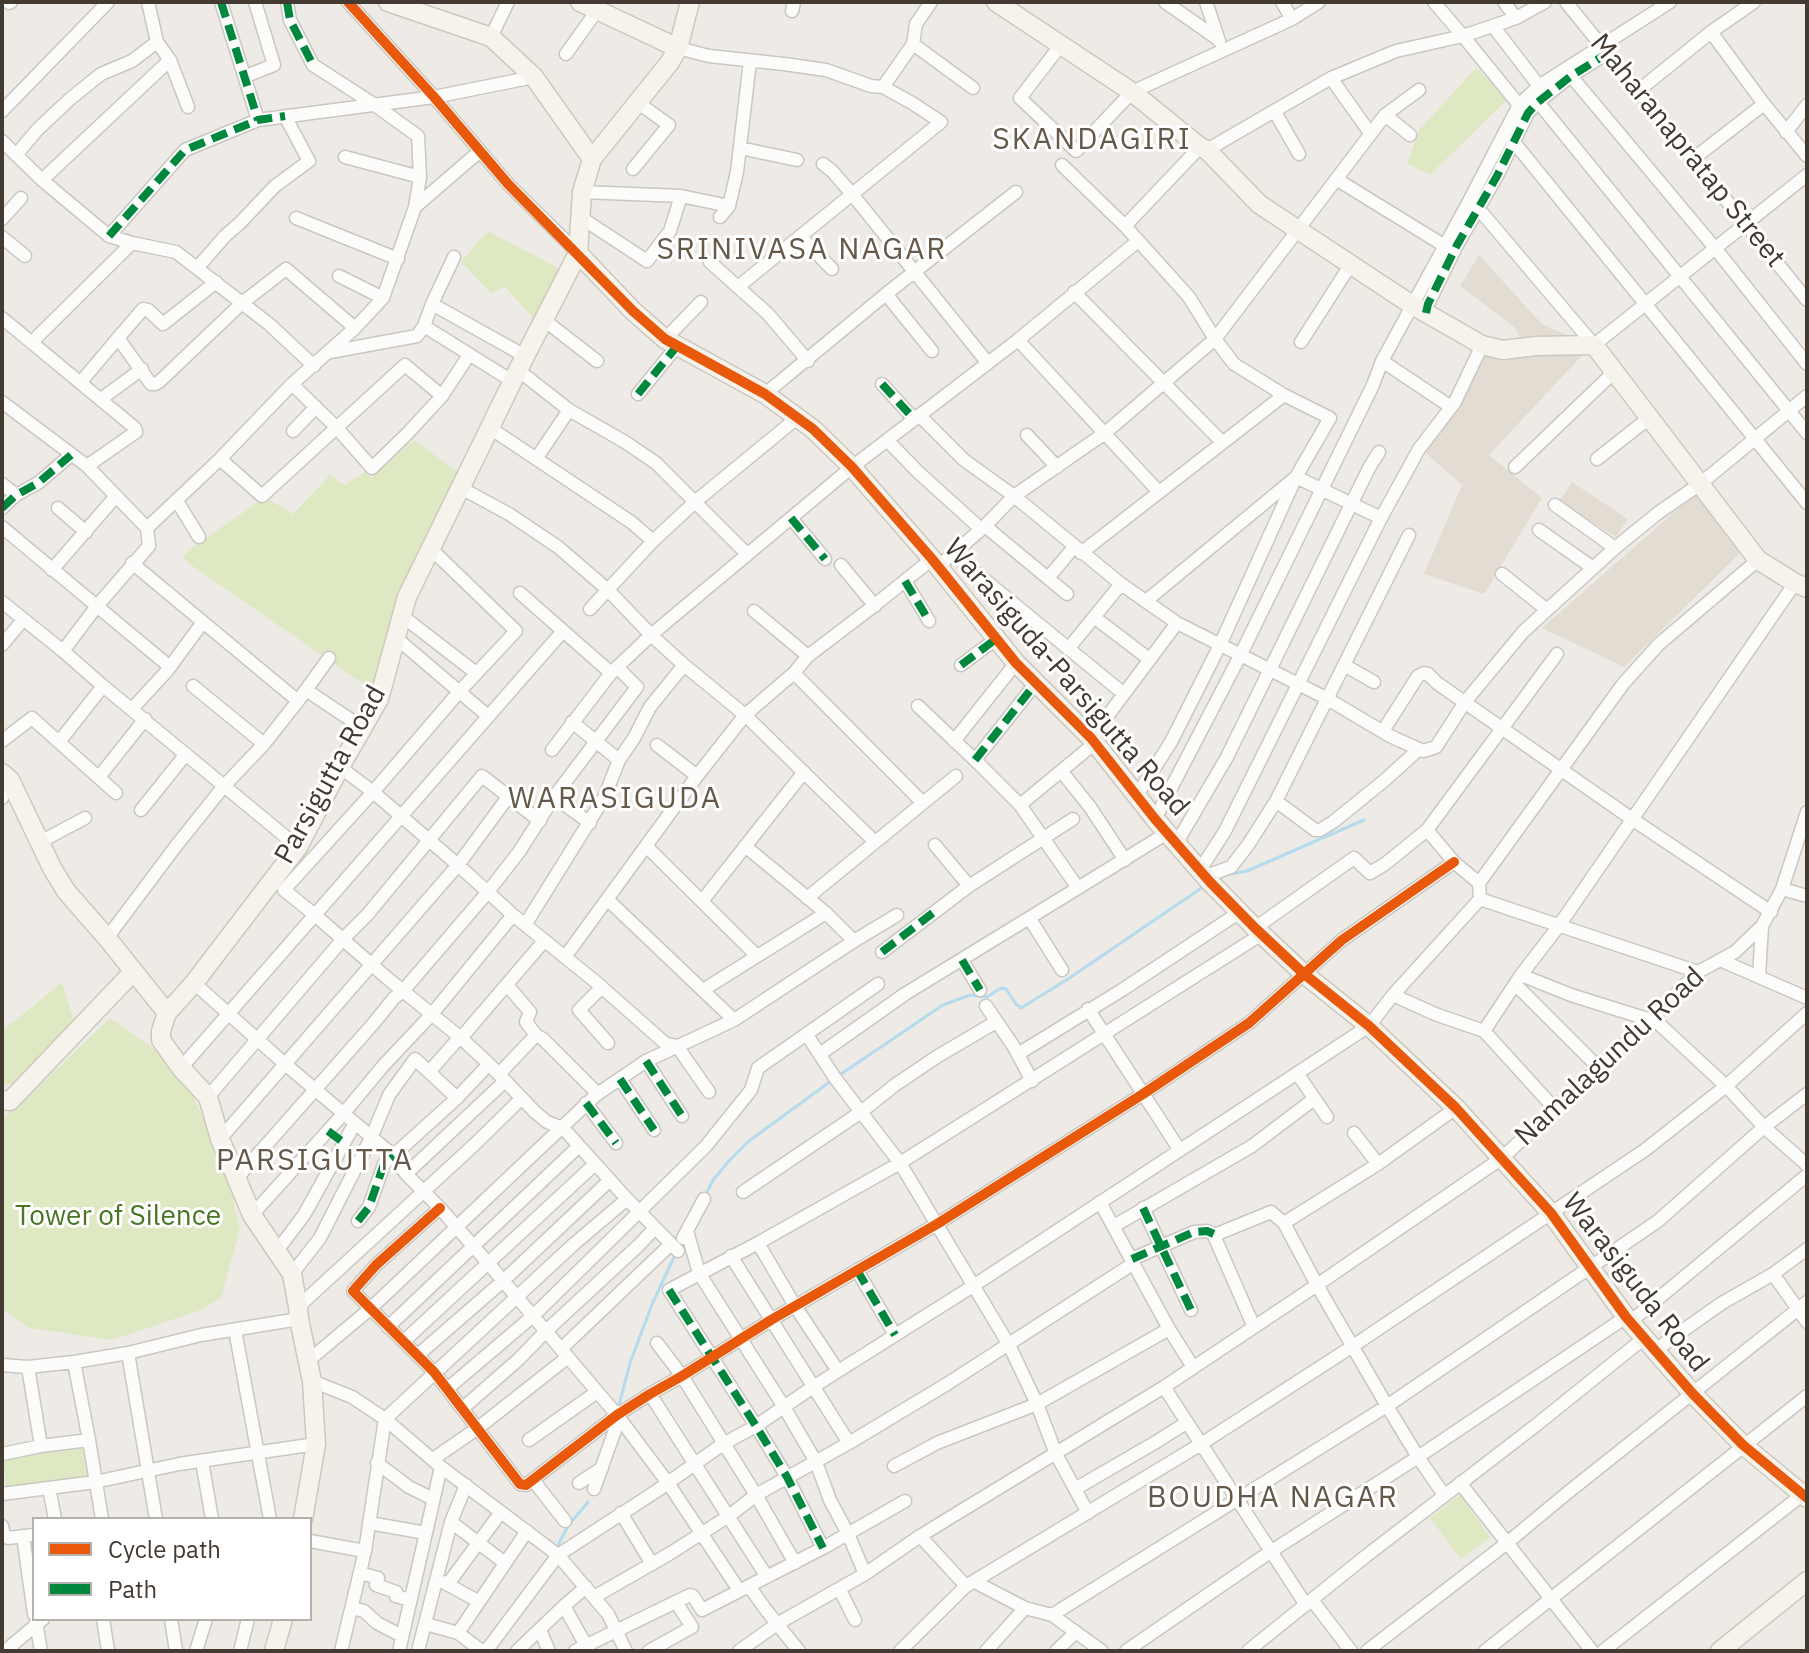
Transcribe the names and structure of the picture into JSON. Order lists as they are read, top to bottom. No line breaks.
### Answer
{"streets":{"street":["Maharanapratap Street","Warasiguda-Parsigutta Road","Parsigutta Road","Namalagundu Road","Warasiguda Road"]},"crossings":[["Warasiguda-Parsigutta Road","Parsigutta Road"],["Warasiguda-Parsigutta Road","Namalagundu Road"],["Warasiguda-Parsigutta Road","Warasiguda Road"],["Namalagundu Road","Warasiguda Road"]],"districts":["SKANDAGIRI","SRINIVASA NAGAR","WARASIGUDA","PARSIGUTTA","BOUDHA NAGAR"],"parks":["Tower of Silence"],"legend":["Cycle path","Path"]}
